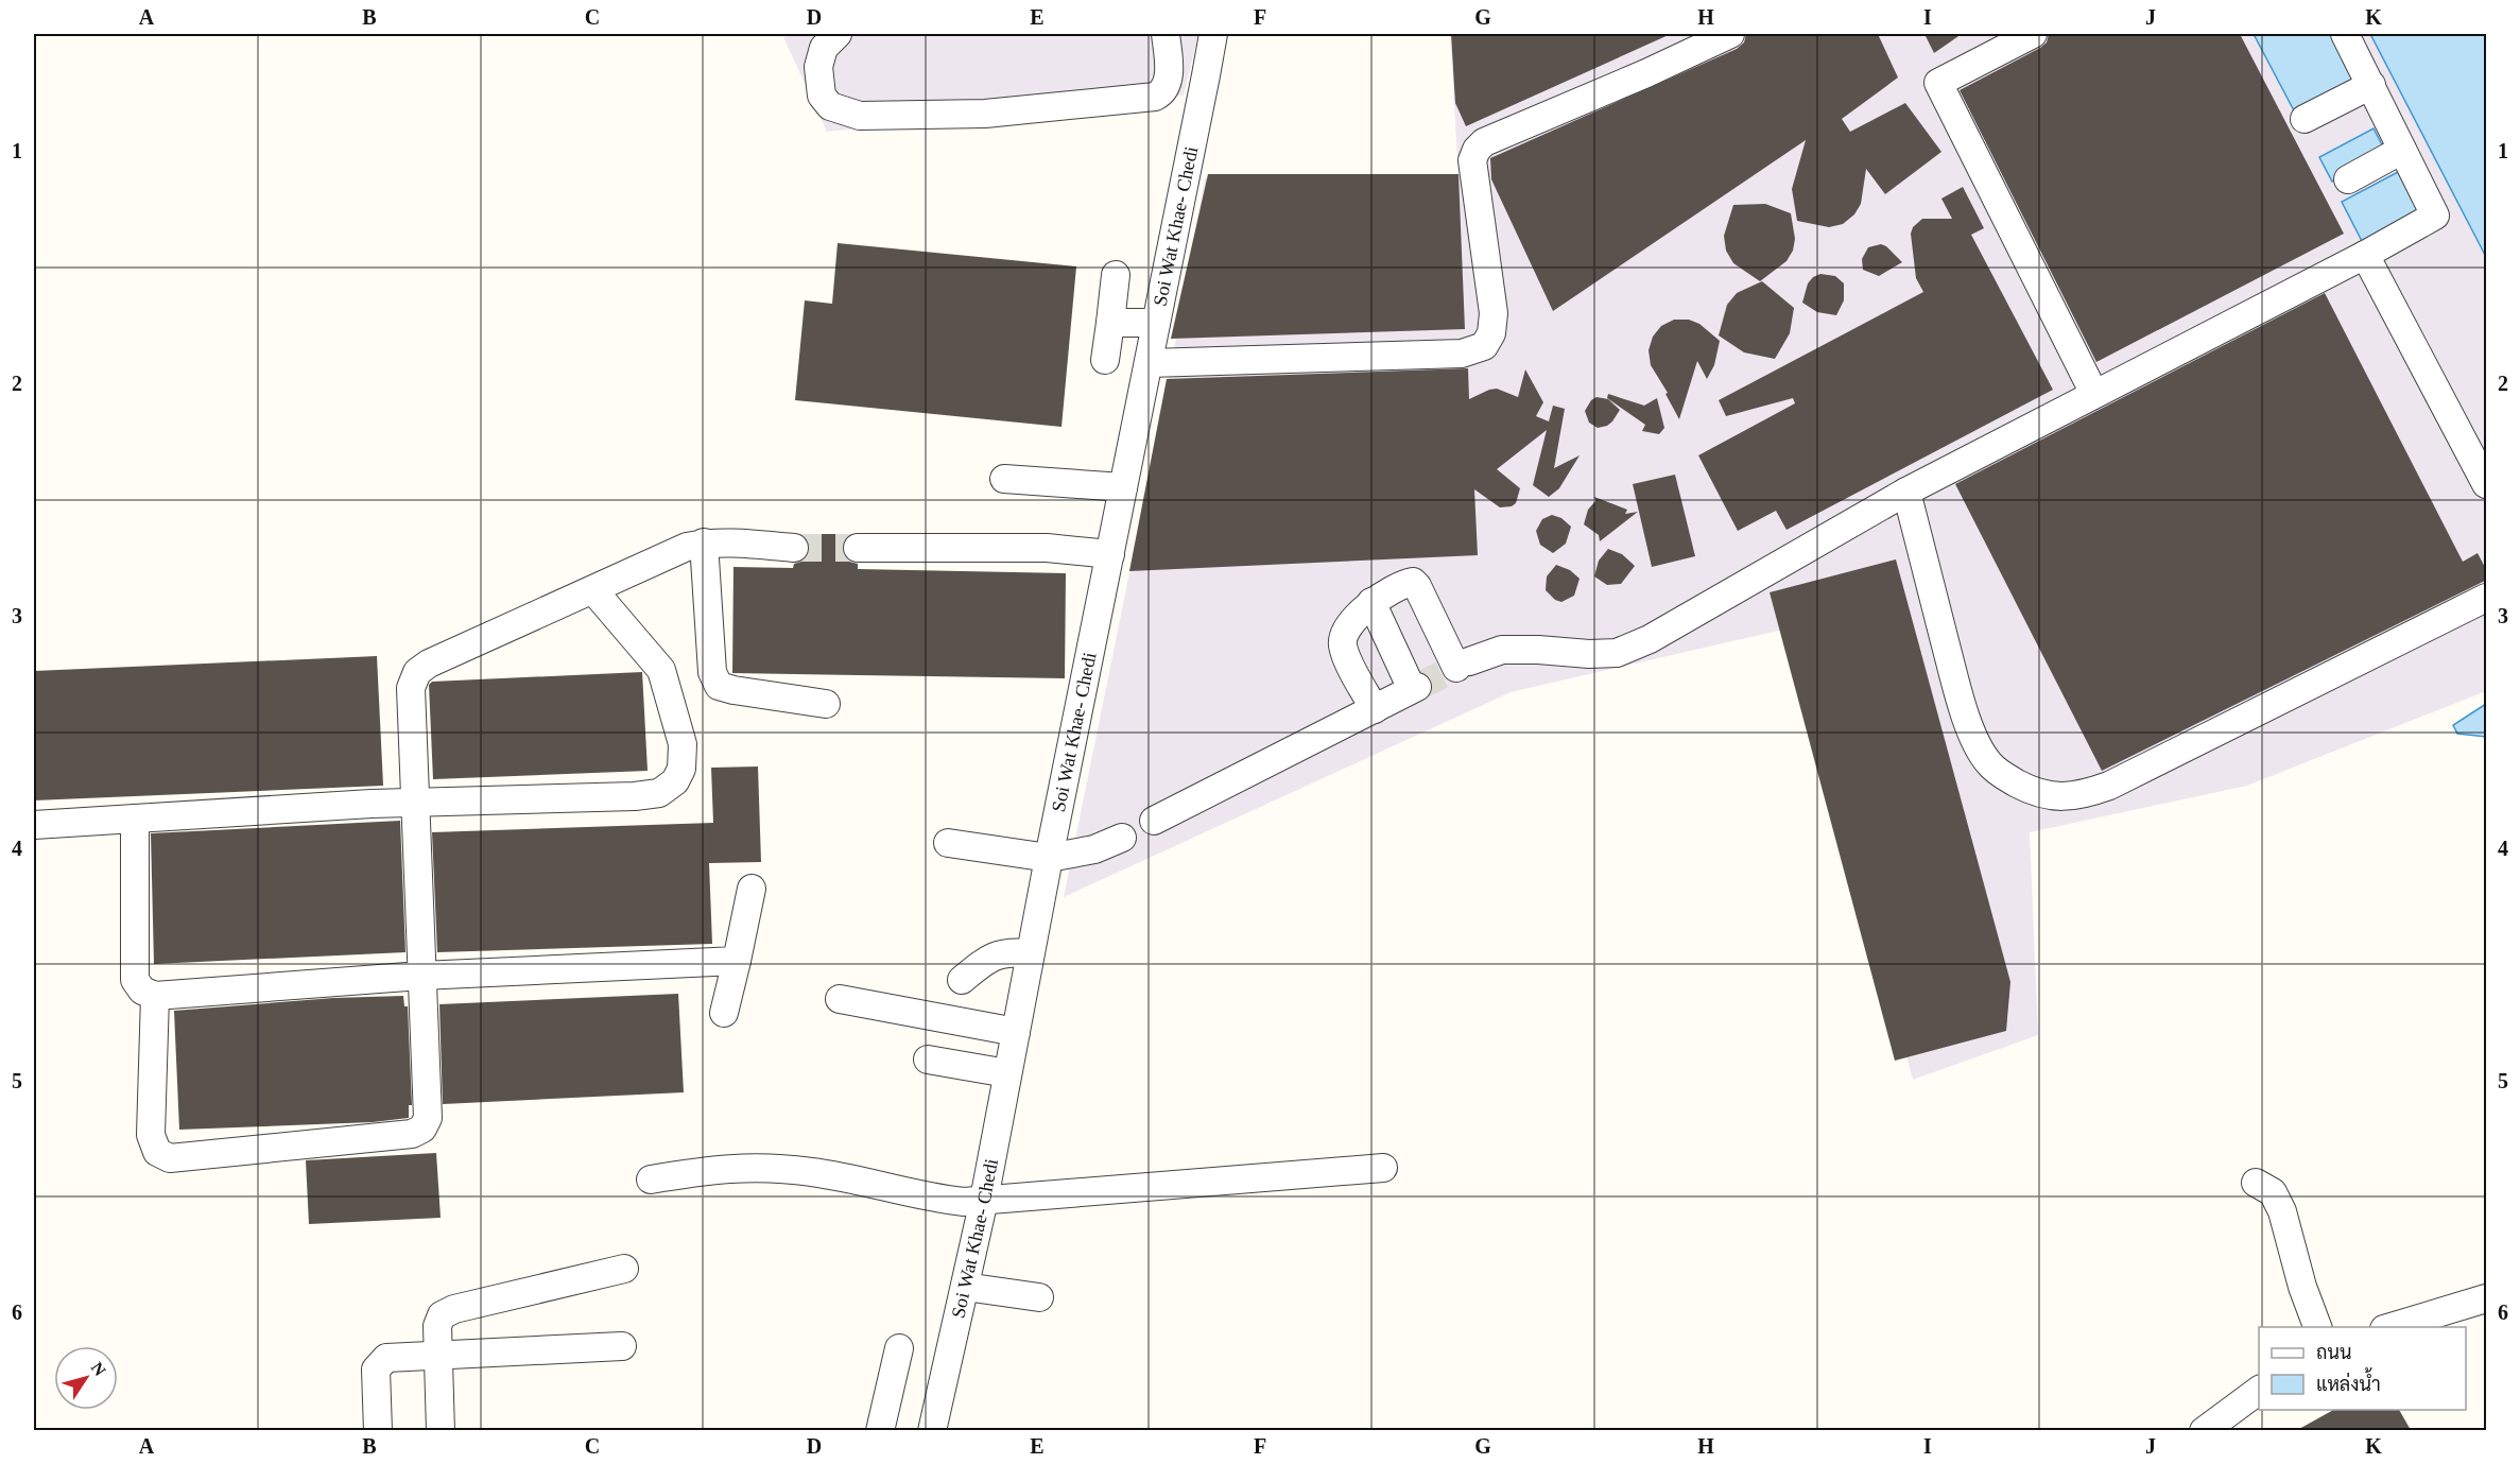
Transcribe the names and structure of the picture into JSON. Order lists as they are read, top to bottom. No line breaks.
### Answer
{"streets":{"street":["Soi Wat Khae- Chedi"]},"legend":["ถนน","แหล่งน้ำ"],"north":"top right","grid":{"columns":["A","B","C","D","E","F","G","H","I","J","K"],"rows":["1","2","3","4","5","6"]}}
